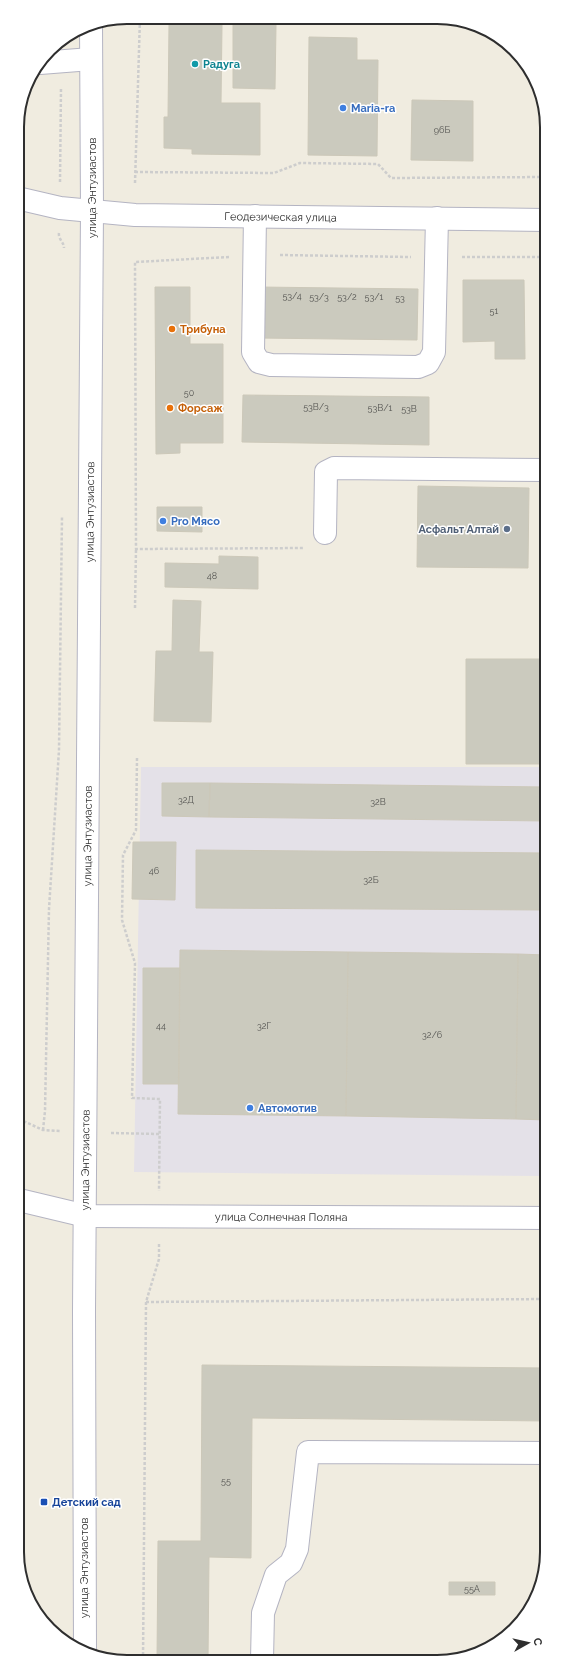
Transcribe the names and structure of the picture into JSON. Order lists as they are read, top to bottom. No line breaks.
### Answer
{"streets":{"street":["улица Энтузиастов","Геодезическая улица","улица Солнечная Поляна"]},"crossings":[["улица Энтузиастов","Геодезическая улица"],["улица Энтузиастов","улица Солнечная Поляна"]],"places":{"other":["Радуга","Maria-ra","Трибуна","Форсаж","Pro Мясо","Асфальт Алтай","Автомотив"],"transit":["Детский сад"]},"house_numbers":["96Б","53/4","53/3","53/2","53/1","53","51","50","53В/3","53В/1","53В","48","32Д","32В","46","32Б","44","32Г","32/6","55","55А"],"north":"right"}
